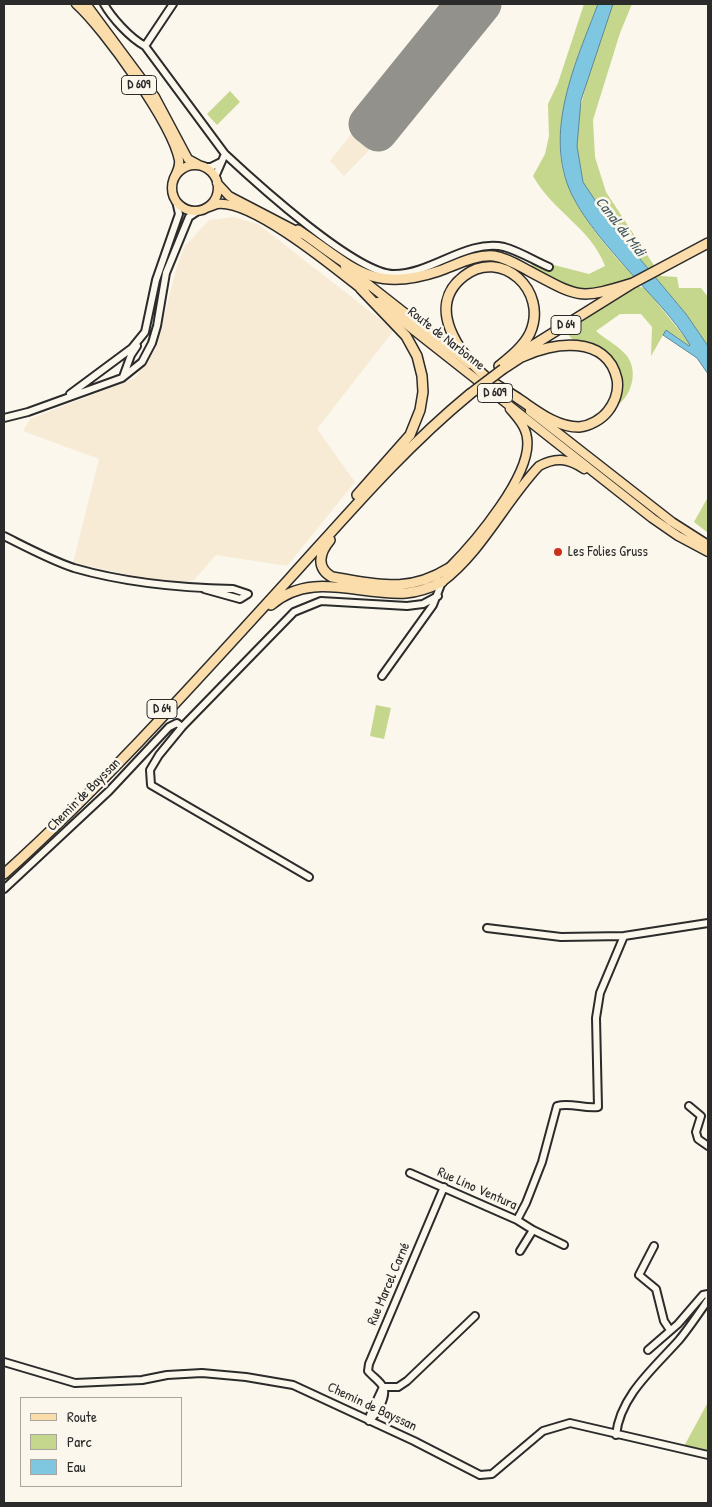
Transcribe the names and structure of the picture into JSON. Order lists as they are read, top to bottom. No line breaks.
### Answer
{"streets":{"highway":["D 64"],"main road":["D 609","Route de Narbonne"],"street":["Chemin de Bayssan","Rue Lino Ventura","Rue Marcel Carné"]},"crossings":[["D 609","Route de Narbonne"],["Rue Lino Ventura","Rue Marcel Carné"]],"water":["Canal du Midi"],"places":["Les Folies Gruss"],"legend":["Route","Parc","Eau"]}
